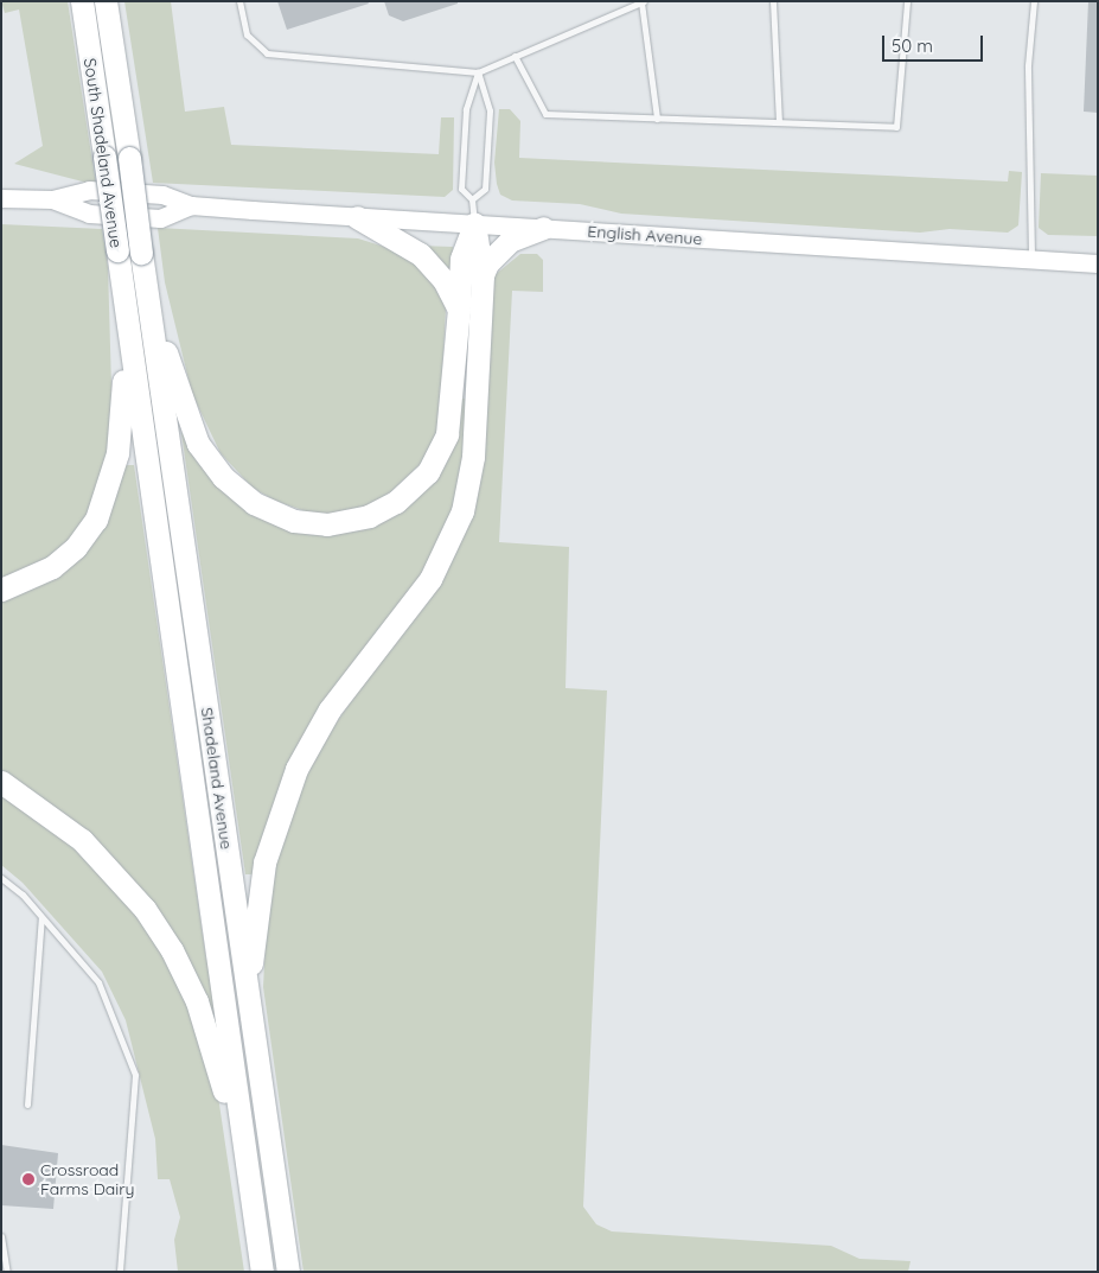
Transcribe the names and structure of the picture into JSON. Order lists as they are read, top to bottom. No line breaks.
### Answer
{"streets":{"highway":["South Shadeland Avenue","Shadeland Avenue"],"street":["English Avenue"]},"crossings":[["South Shadeland Avenue","Shadeland Avenue"]],"places":["Crossroad Farms Dairy"],"scale_bar":"50 m"}
